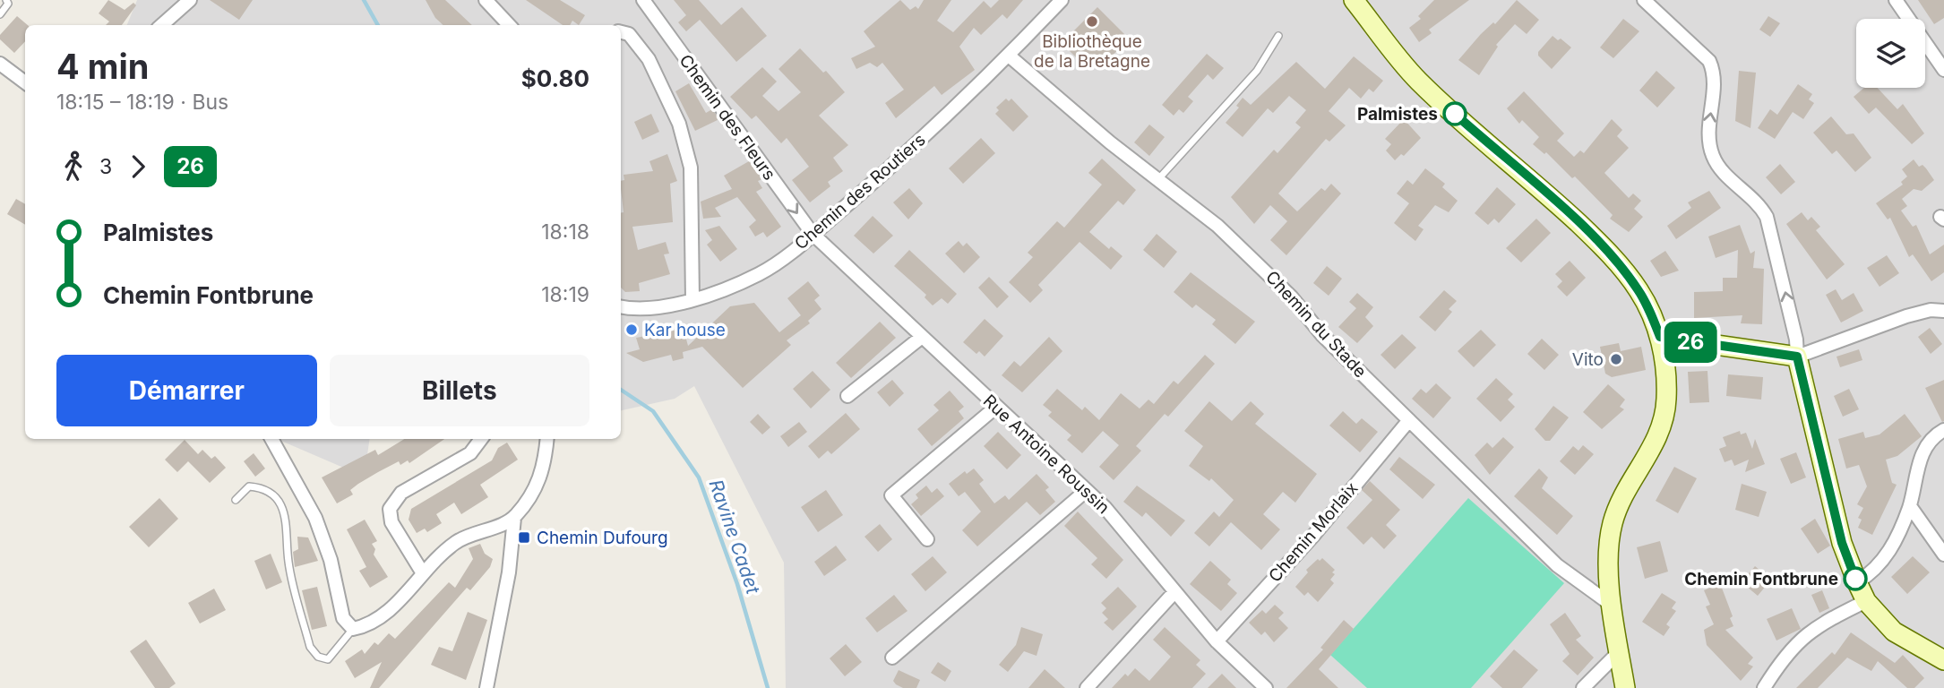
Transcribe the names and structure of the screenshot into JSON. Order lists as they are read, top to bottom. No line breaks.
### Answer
{"streets":{"street":["Chemin des Fleurs","Chemin des Routiers","Chemin du Stade","Rue Antoine Roussin","Chemin Morlaix"]},"crossings":[["Chemin des Fleurs","Chemin des Routiers"],["Chemin des Fleurs","Rue Antoine Roussin"],["Chemin des Routiers","Chemin du Stade"],["Chemin des Routiers","Rue Antoine Roussin"],["Chemin du Stade","Chemin Morlaix"],["Rue Antoine Roussin","Chemin Morlaix"]],"one_way":["Chemin des Fleurs"],"water":["Ravine Cadet"],"places":{"other":["Bibliothèque de la Bretagne","Palmistes","Kar house","Vito","Chemin Fontbrune"],"transit":["Chemin Dufourg"]},"lines":["bus line 26"],"page":{"on_map":"26","heading":["4 min","18:15 – 18:19 · Bus","$0.80"],"legs":["3","26"],"list":[{"name":"Palmistes","value":"18:18"},{"name":"Chemin Fontbrune","value":"18:19"}],"buttons":["Démarrer","Billets"]}}
